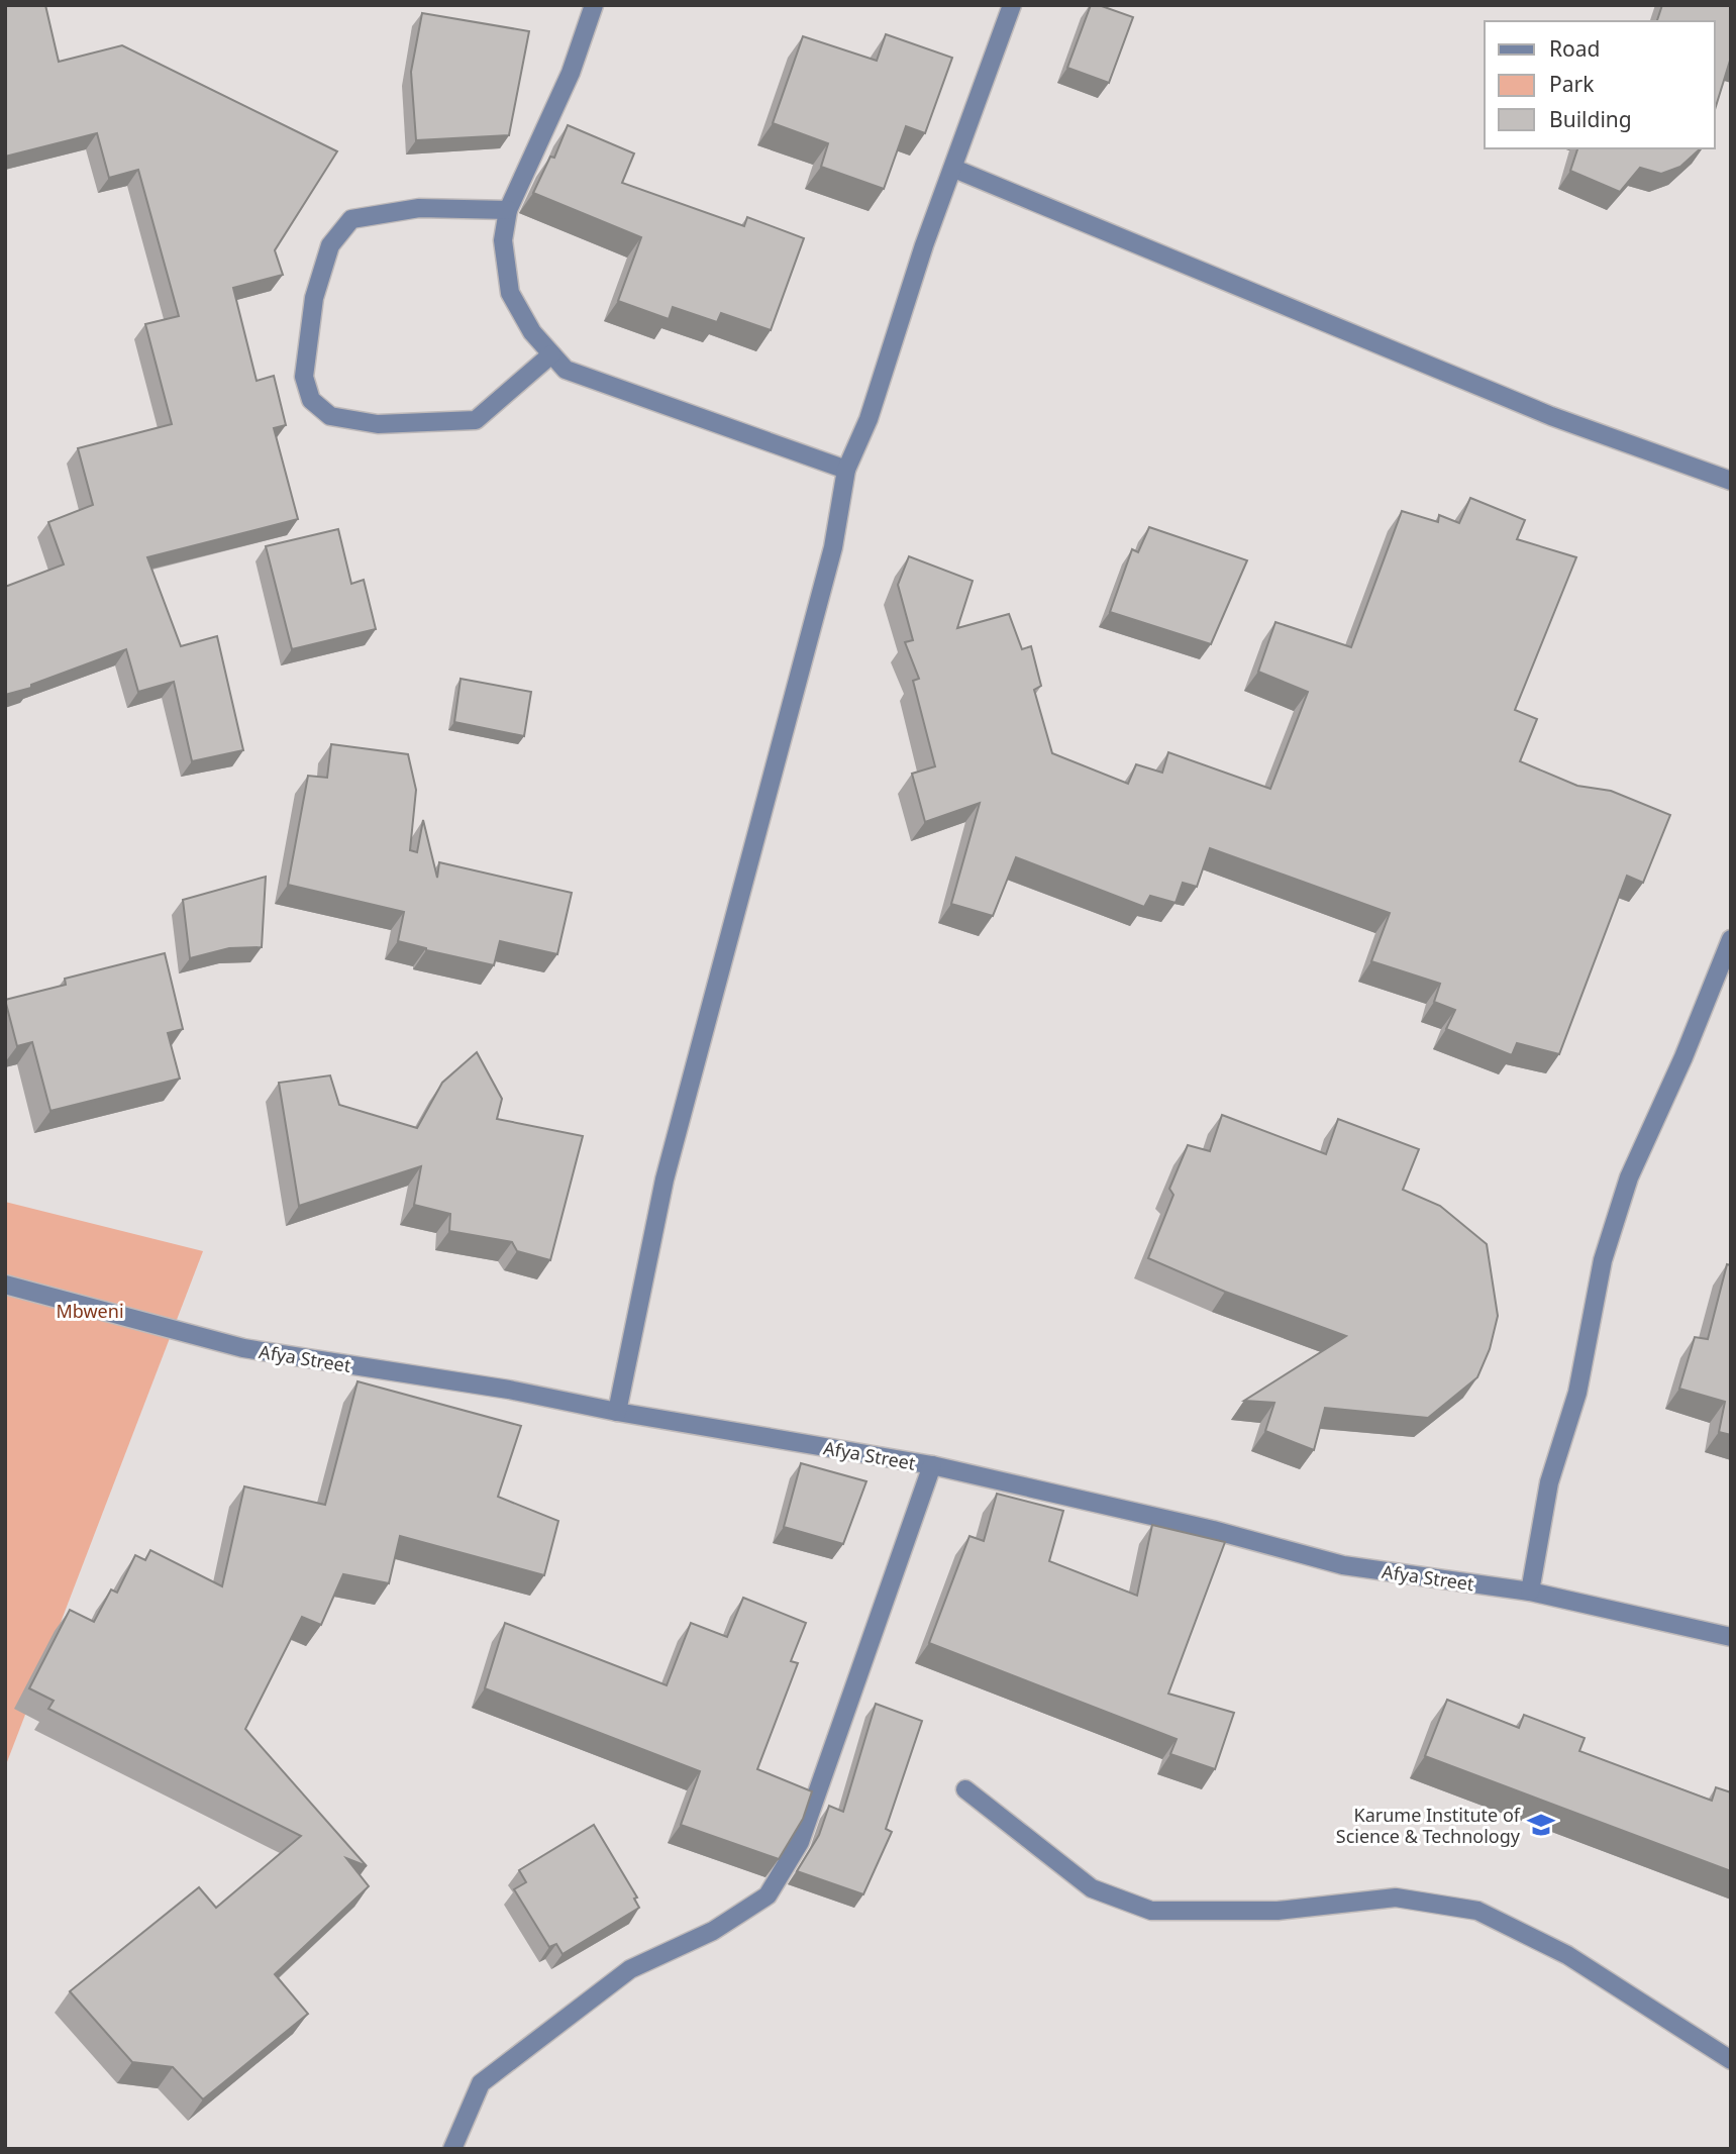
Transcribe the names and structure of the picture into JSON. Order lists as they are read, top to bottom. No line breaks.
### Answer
{"streets":{"street":["Afya Street"]},"parks":["Mbweni"],"places":{"school or university":["Karume Institute of Science & Technology"]},"legend":["Road","Park","Building"]}
